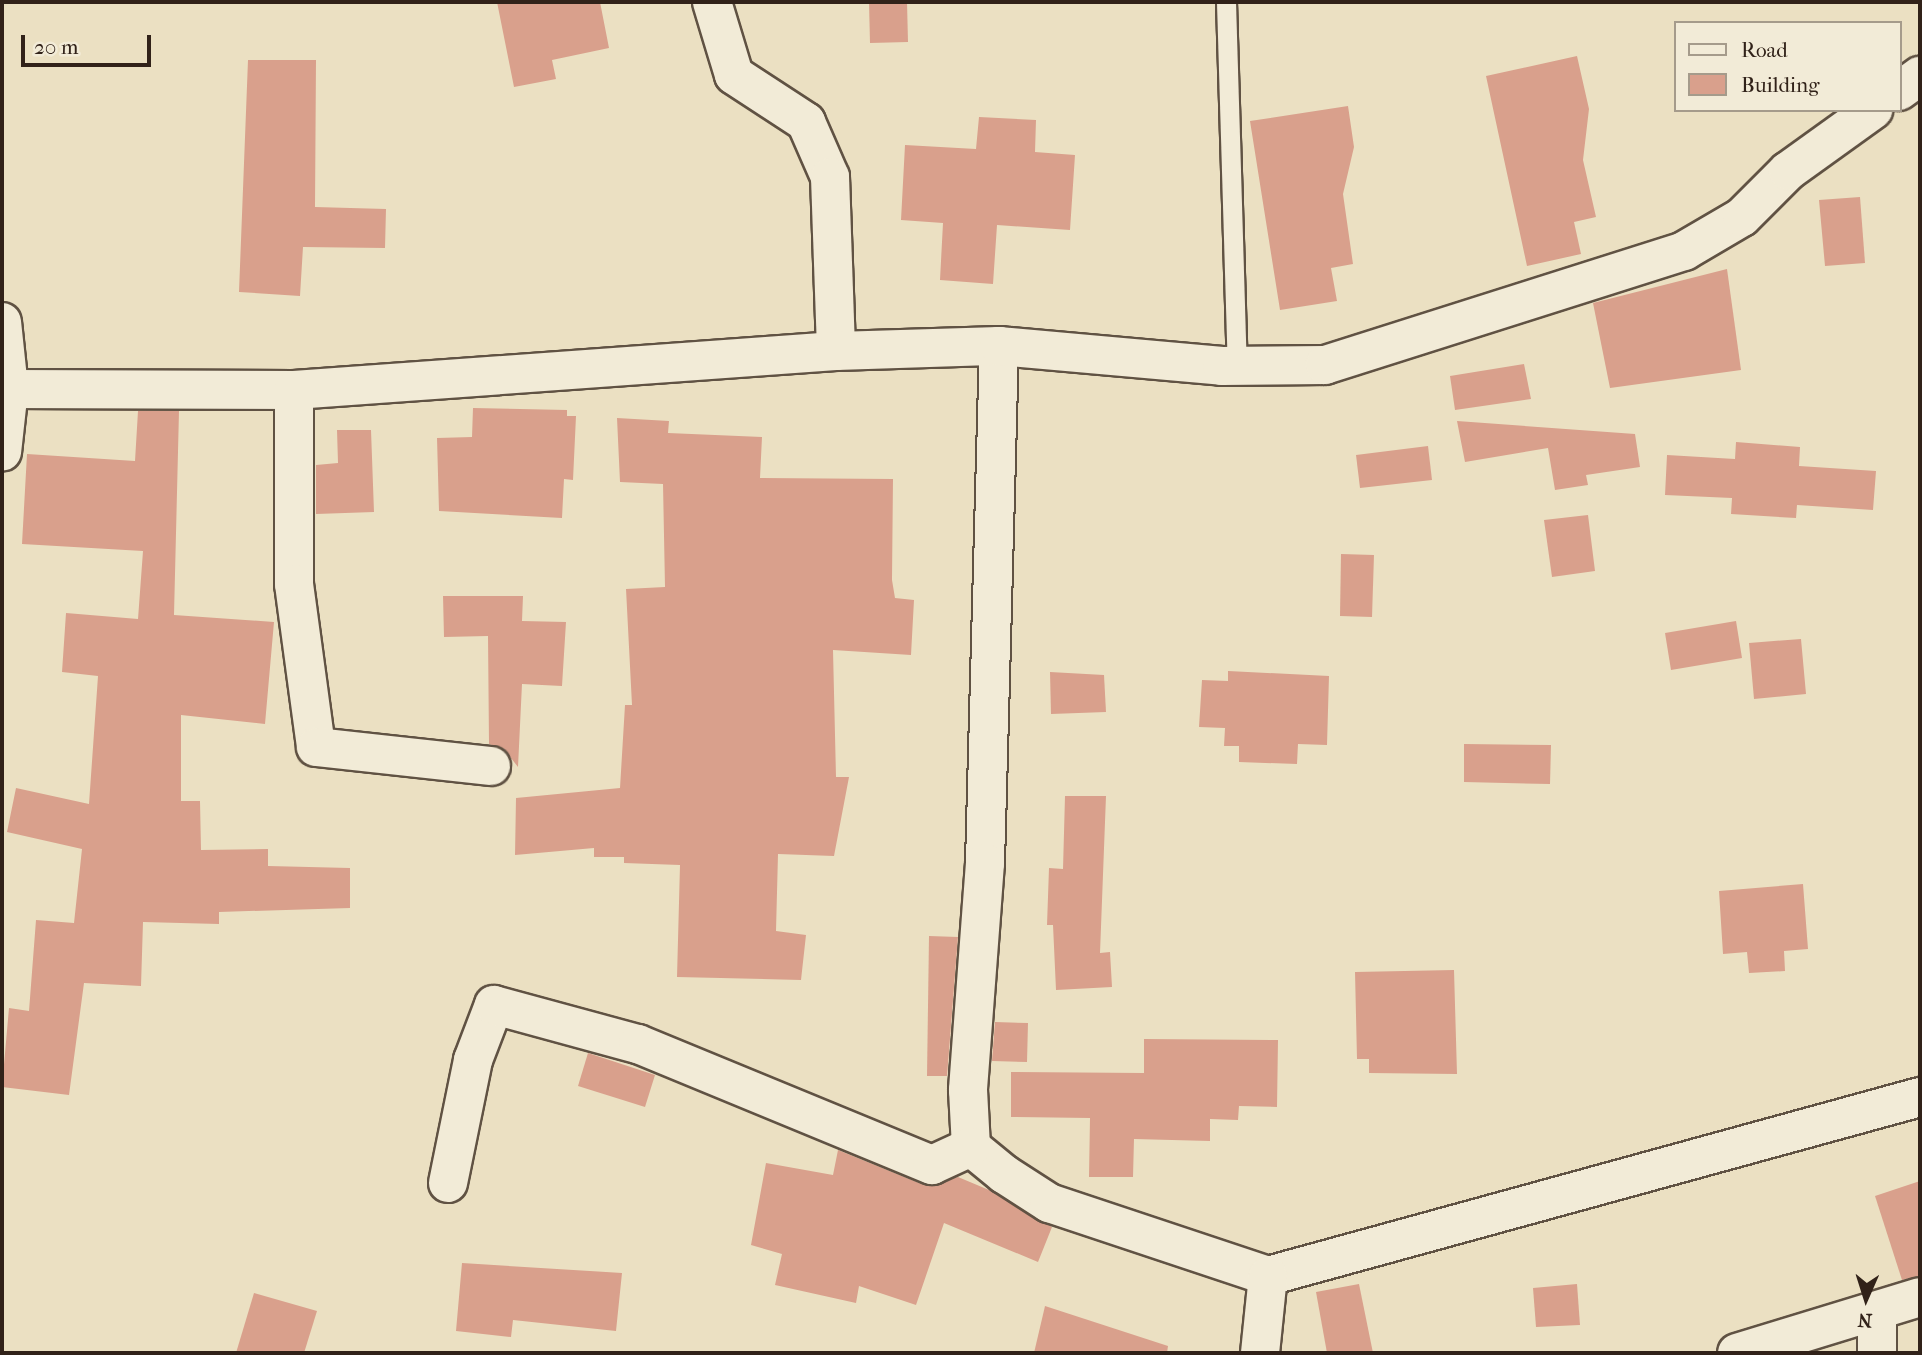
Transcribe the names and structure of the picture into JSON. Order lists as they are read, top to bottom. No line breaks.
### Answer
{"legend":["Road","Building"],"scale_bar":"20 m","north":"bottom"}
